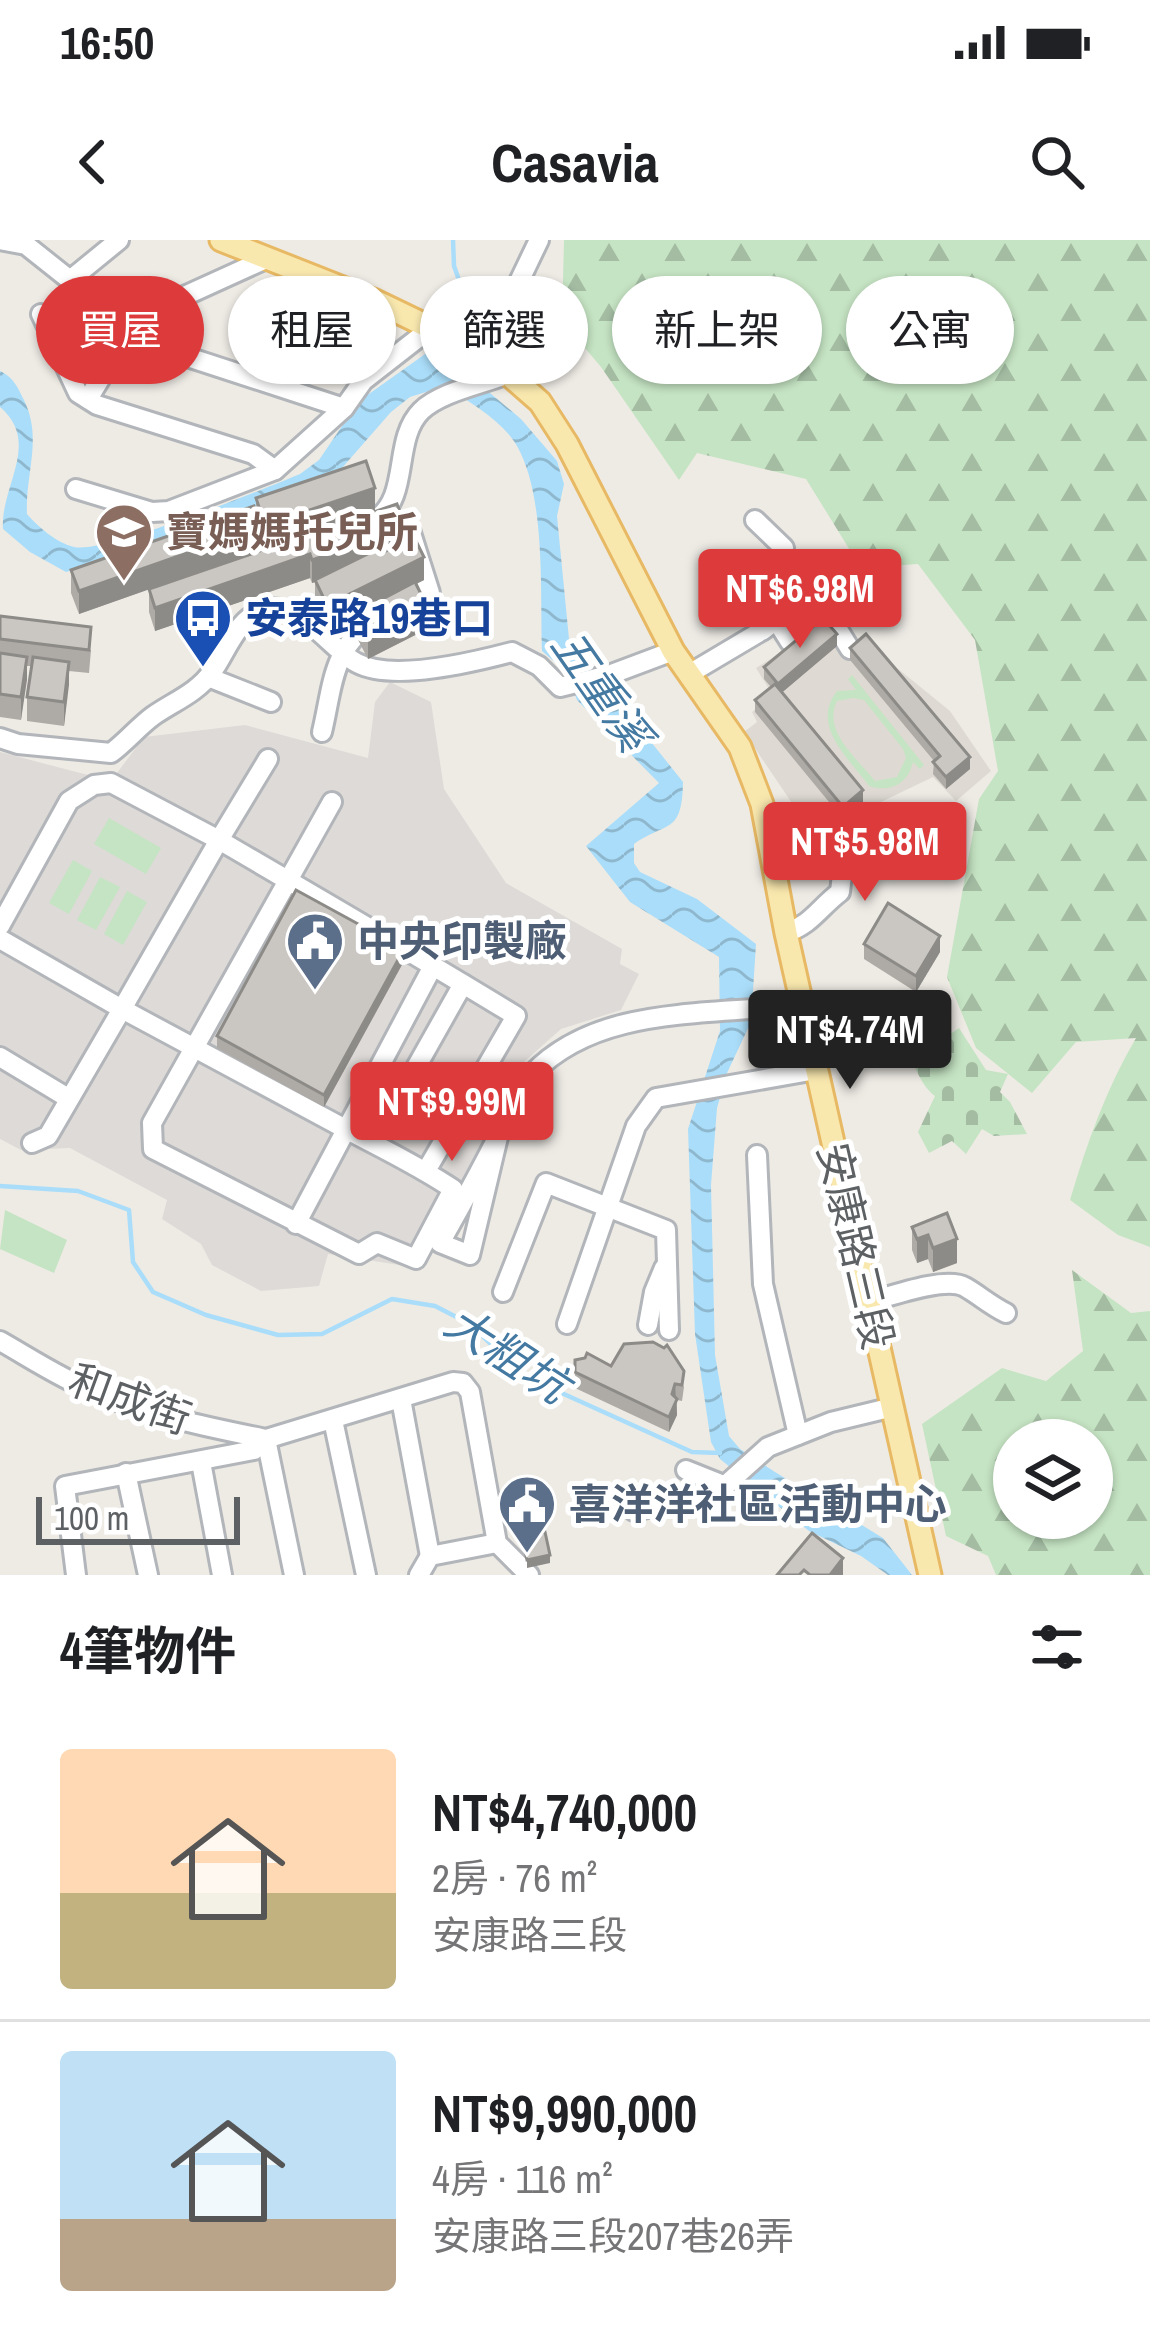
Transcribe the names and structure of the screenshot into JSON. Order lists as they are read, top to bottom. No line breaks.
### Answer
{"streets":{"main road":["安康路三段"],"street":["和成街"]},"water":["五重溪","大粗坑"],"places":{"school or university":["寶媽媽托兒所"],"bus stop":["安泰路19巷口"],"public building":["中央印製廠","喜洋洋社區活動中心"]},"scale_bar":"100 m","page":{"status":"16:50","header":"Casavia","chip":["買屋","租屋","篩選","新上架","公寓"],"price":["NT$6.98M","NT$5.98M","NT$4.74M","NT$9.99M"],"scale":"100 m","heading":"4筆物件","list":[{"name":"NT$4,740,000","note":"2房 · 76 m² · 安康路三段"},{"name":"NT$9,990,000","note":"4房 · 116 m² · 安康路三段207巷26弄"}]}}
